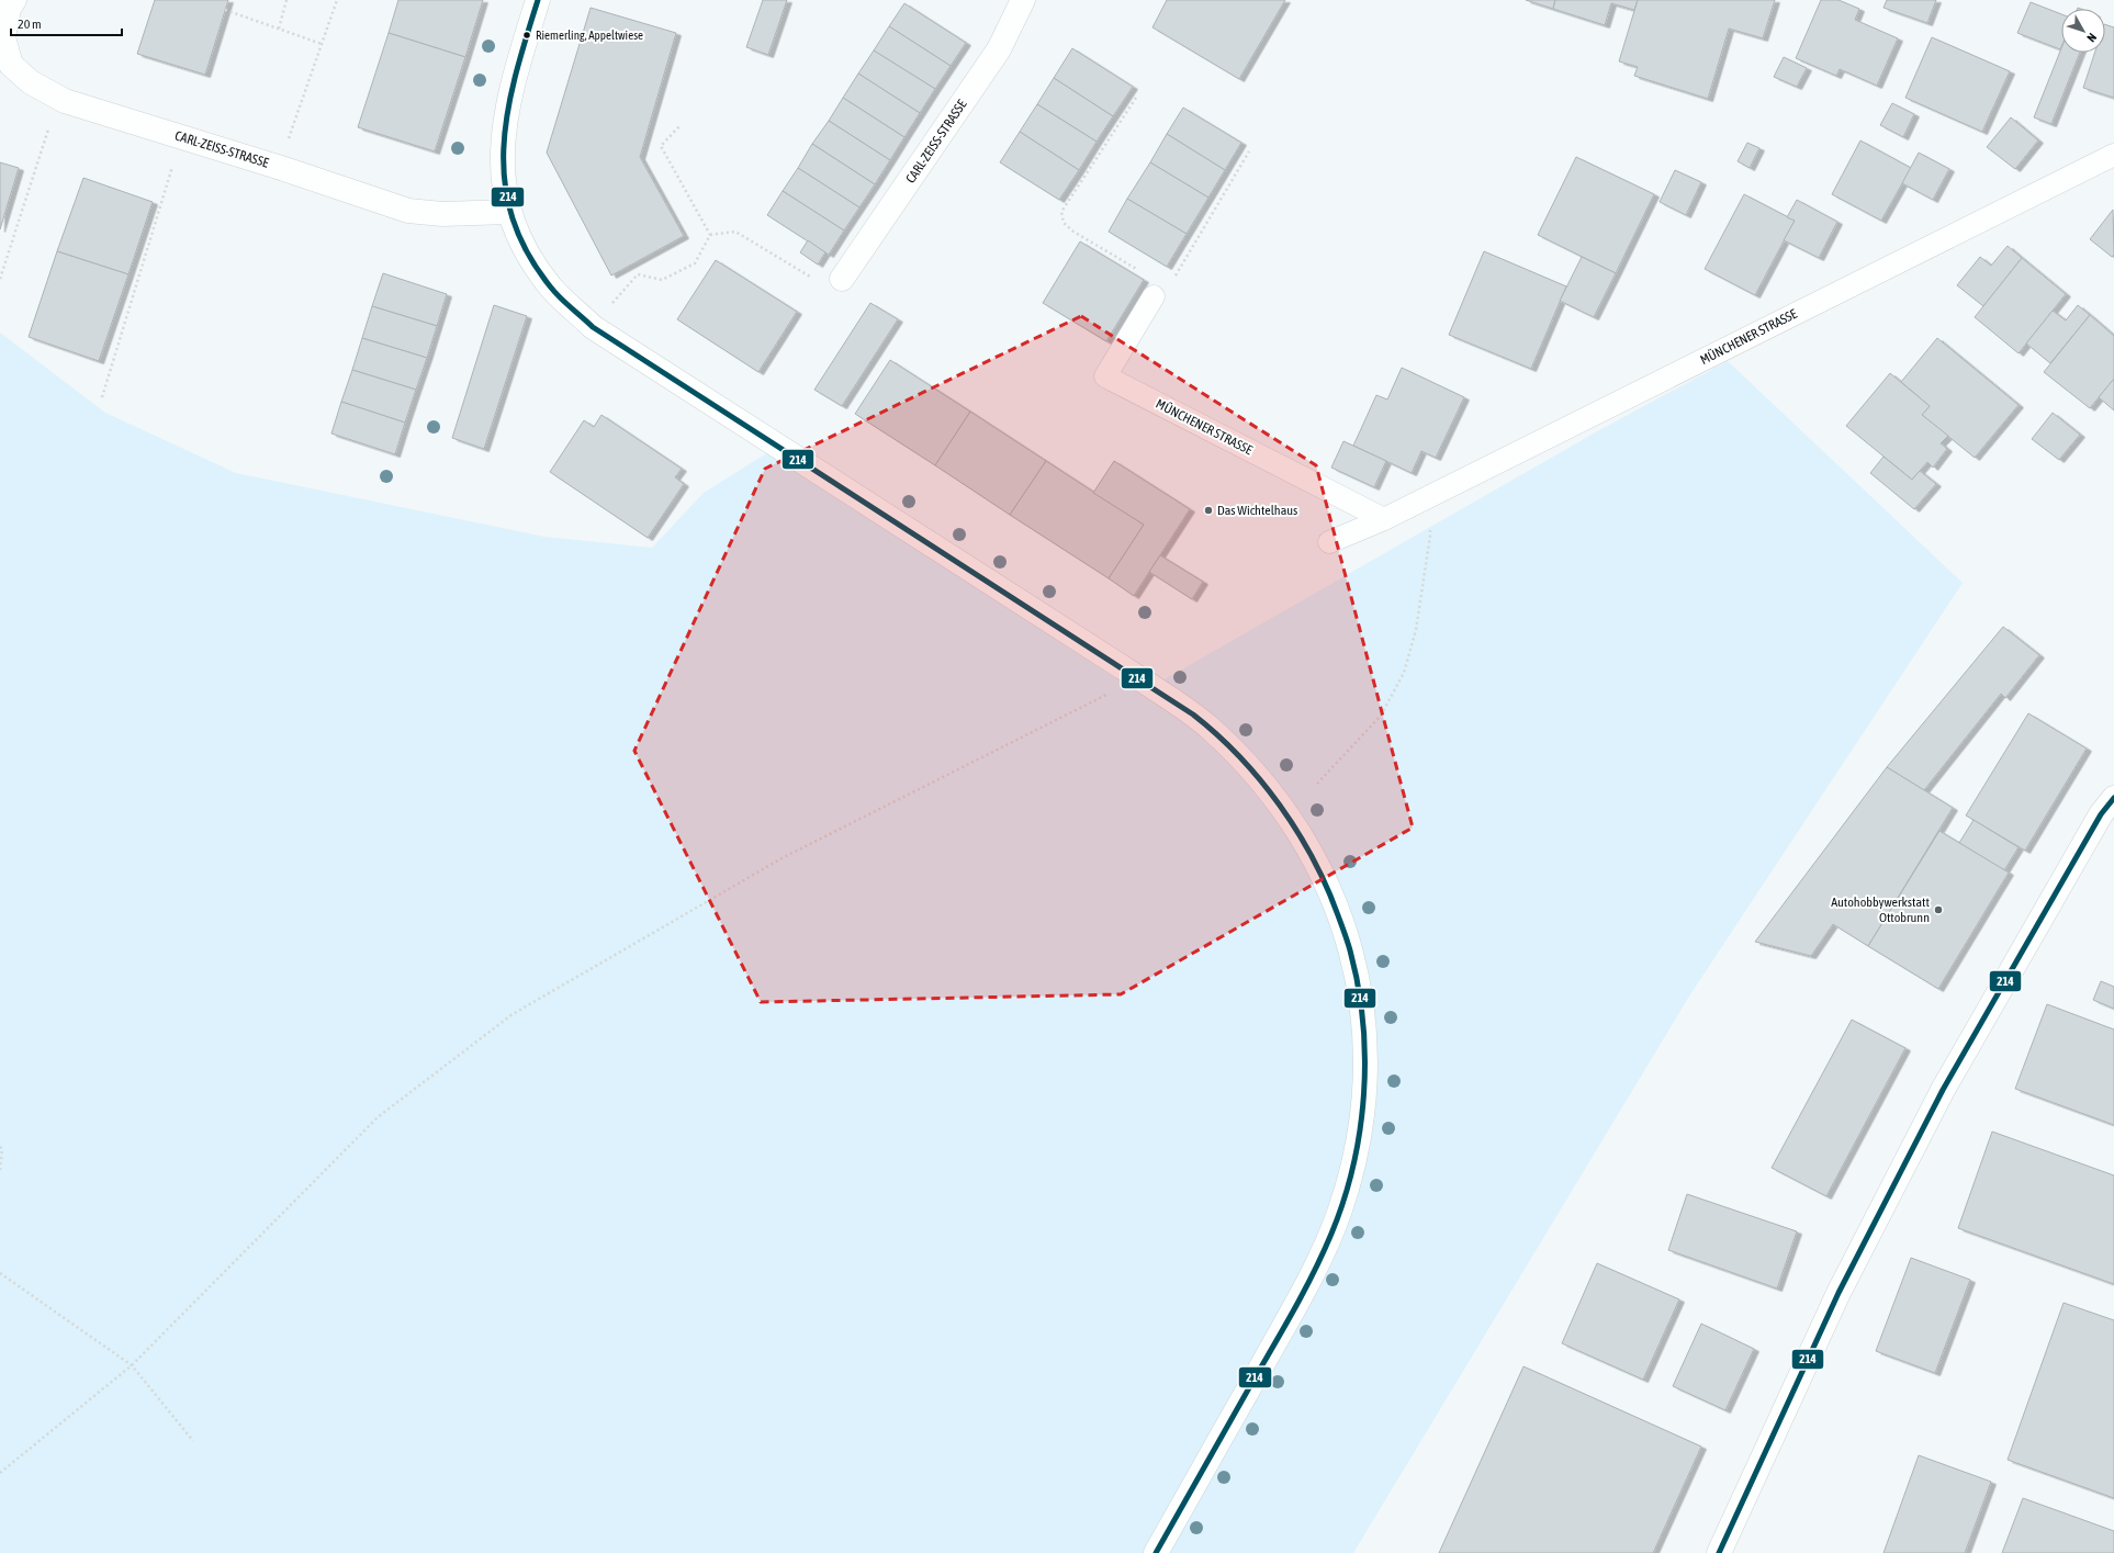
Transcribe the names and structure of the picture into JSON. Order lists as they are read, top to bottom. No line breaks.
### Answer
{"streets":{"street":["CARL-ZEISS-STRASSE"],"lane":["MÜNCHENER STRASSE"]},"places":["Riemerling, Appeltwiese","Das Wichtelhaus","Autohobbywerkstatt Ottobrunn"],"lines":["transit line 214"],"scale_bar":"20 m","north":"bottom right"}
